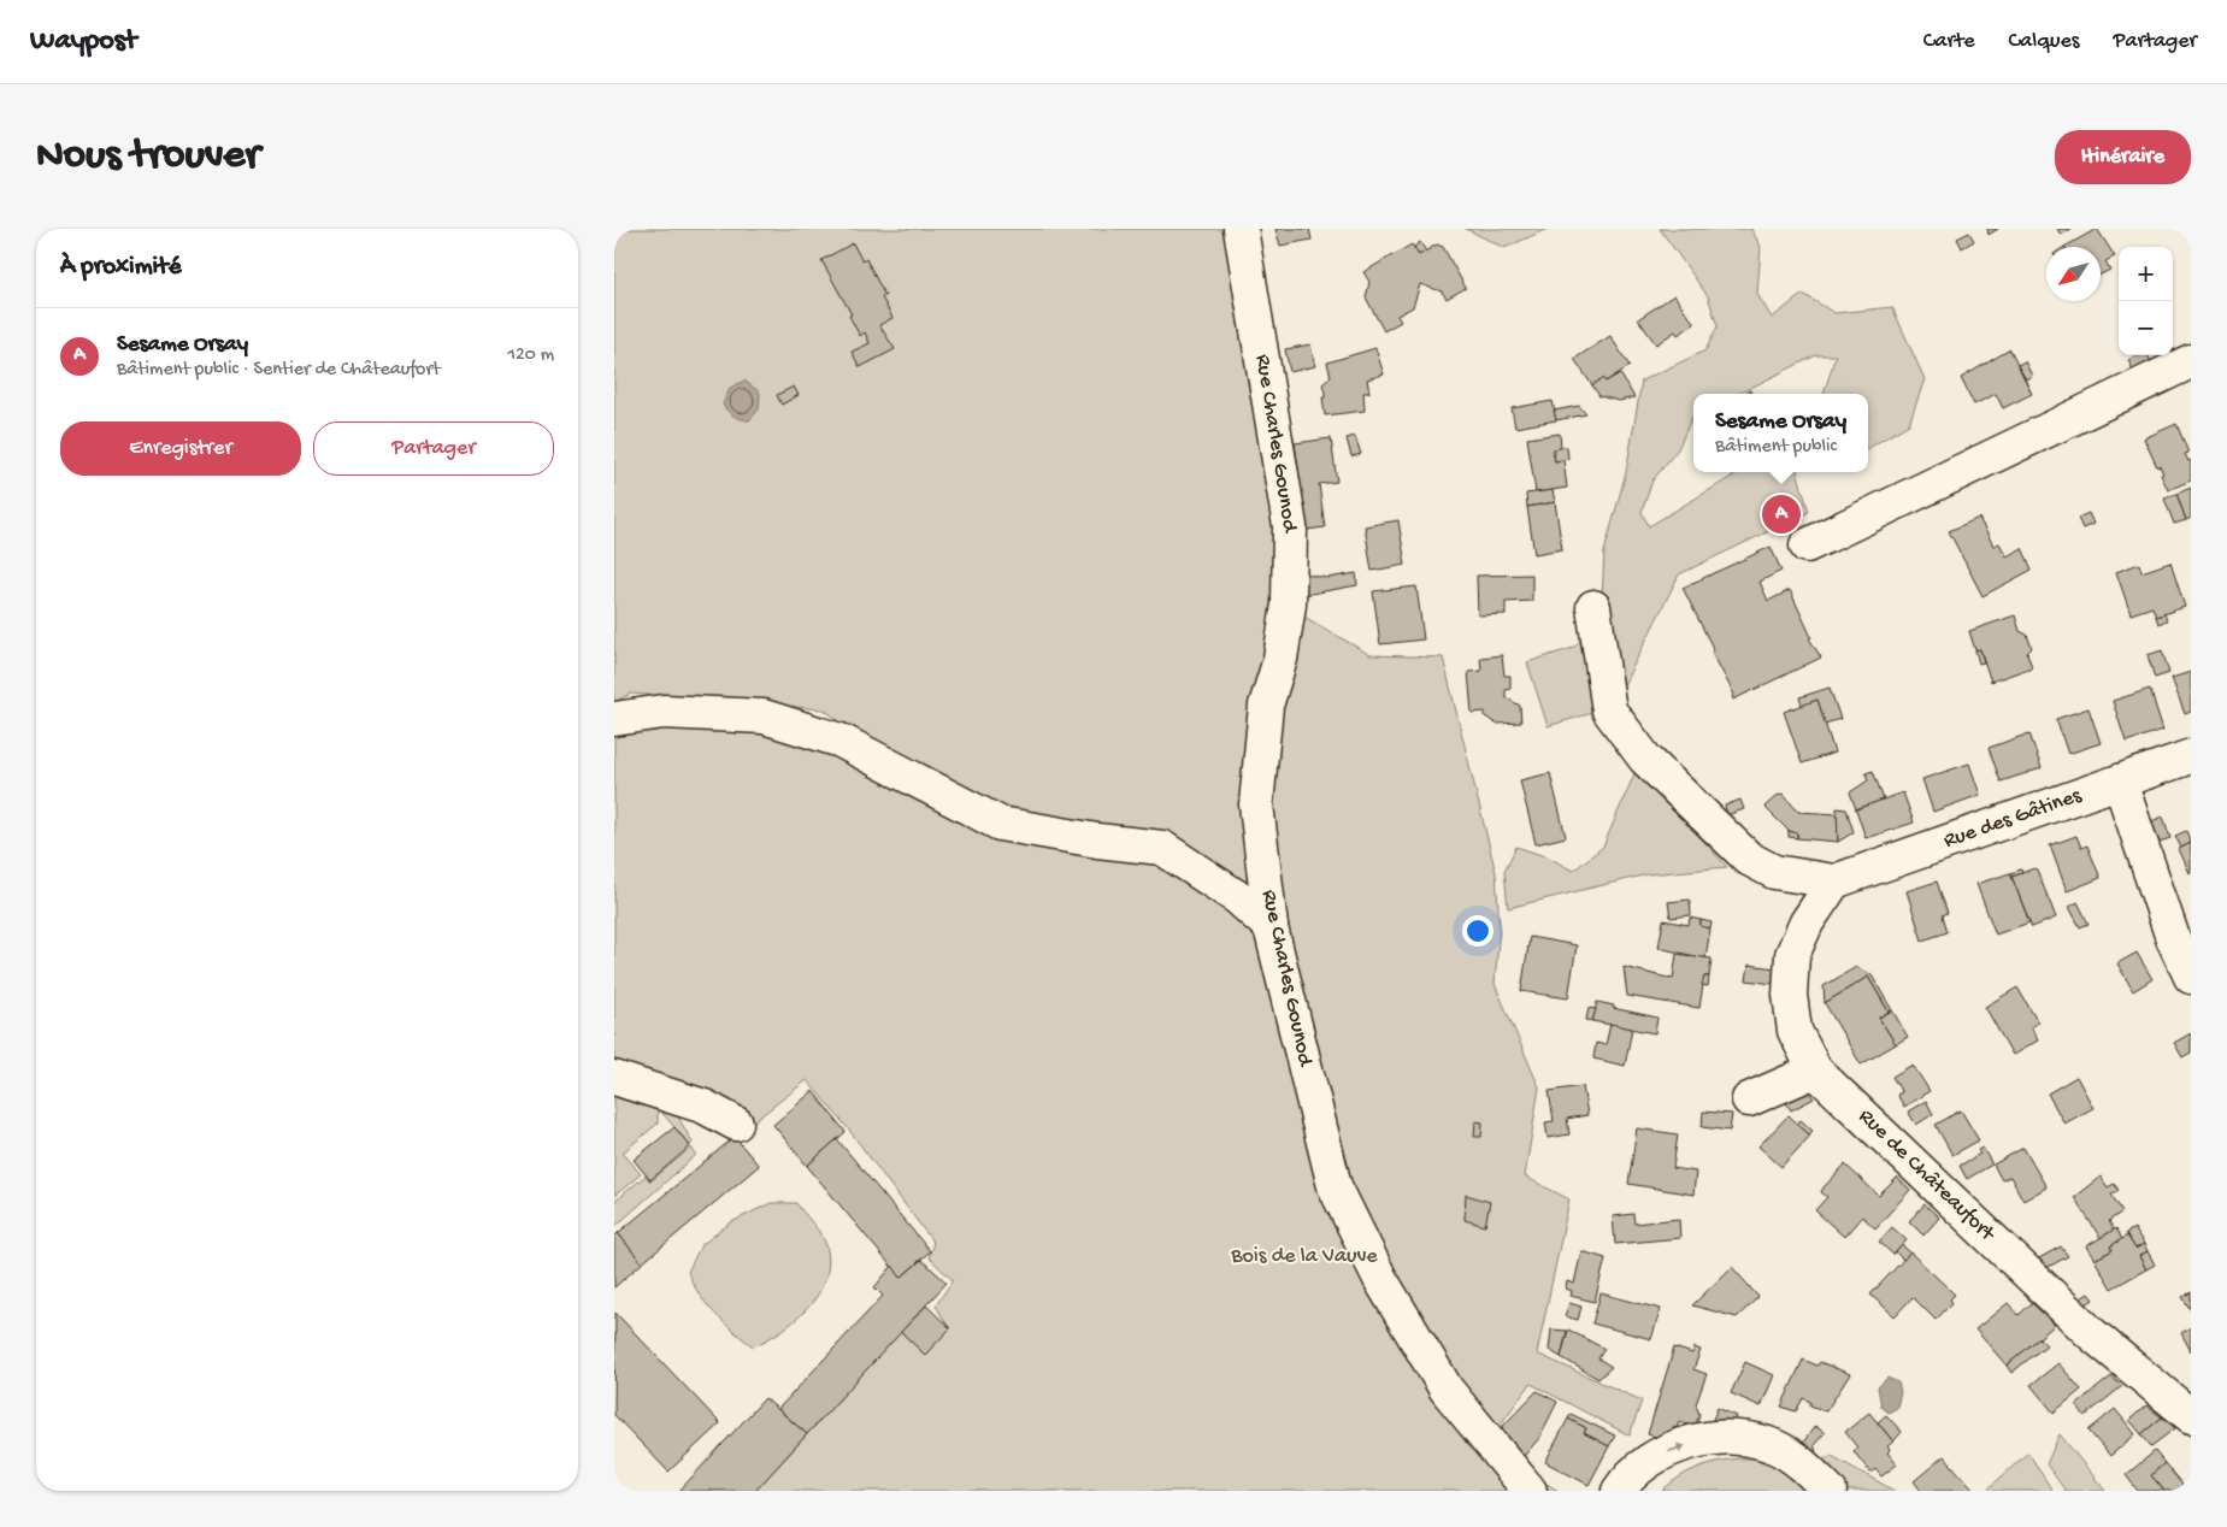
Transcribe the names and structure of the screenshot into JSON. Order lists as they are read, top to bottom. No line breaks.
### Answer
{"streets":{"street":["Rue Charles Gounod","Rue des Gâtines","Rue de Châteaufort"]},"crossings":[["Rue des Gâtines","Rue de Châteaufort"]],"parks":["Bois de la Vauve"],"north":"bottom left","page":{"header":"Waypost","nav":["Carte","Calques","Partager"],"buttons":["Itinéraire",["Enregistrer","Partager"]],"title":"Nous trouver","heading":"À proximité","map_buttons":["+","−"],"list":[{"mark":"A","name":"Sesame Orsay","note":"Bâtiment public · Sentier de Châteaufort","value":"120 m"}],"popup":["Sesame Orsay","Bâtiment public"],"pins":"A"}}
